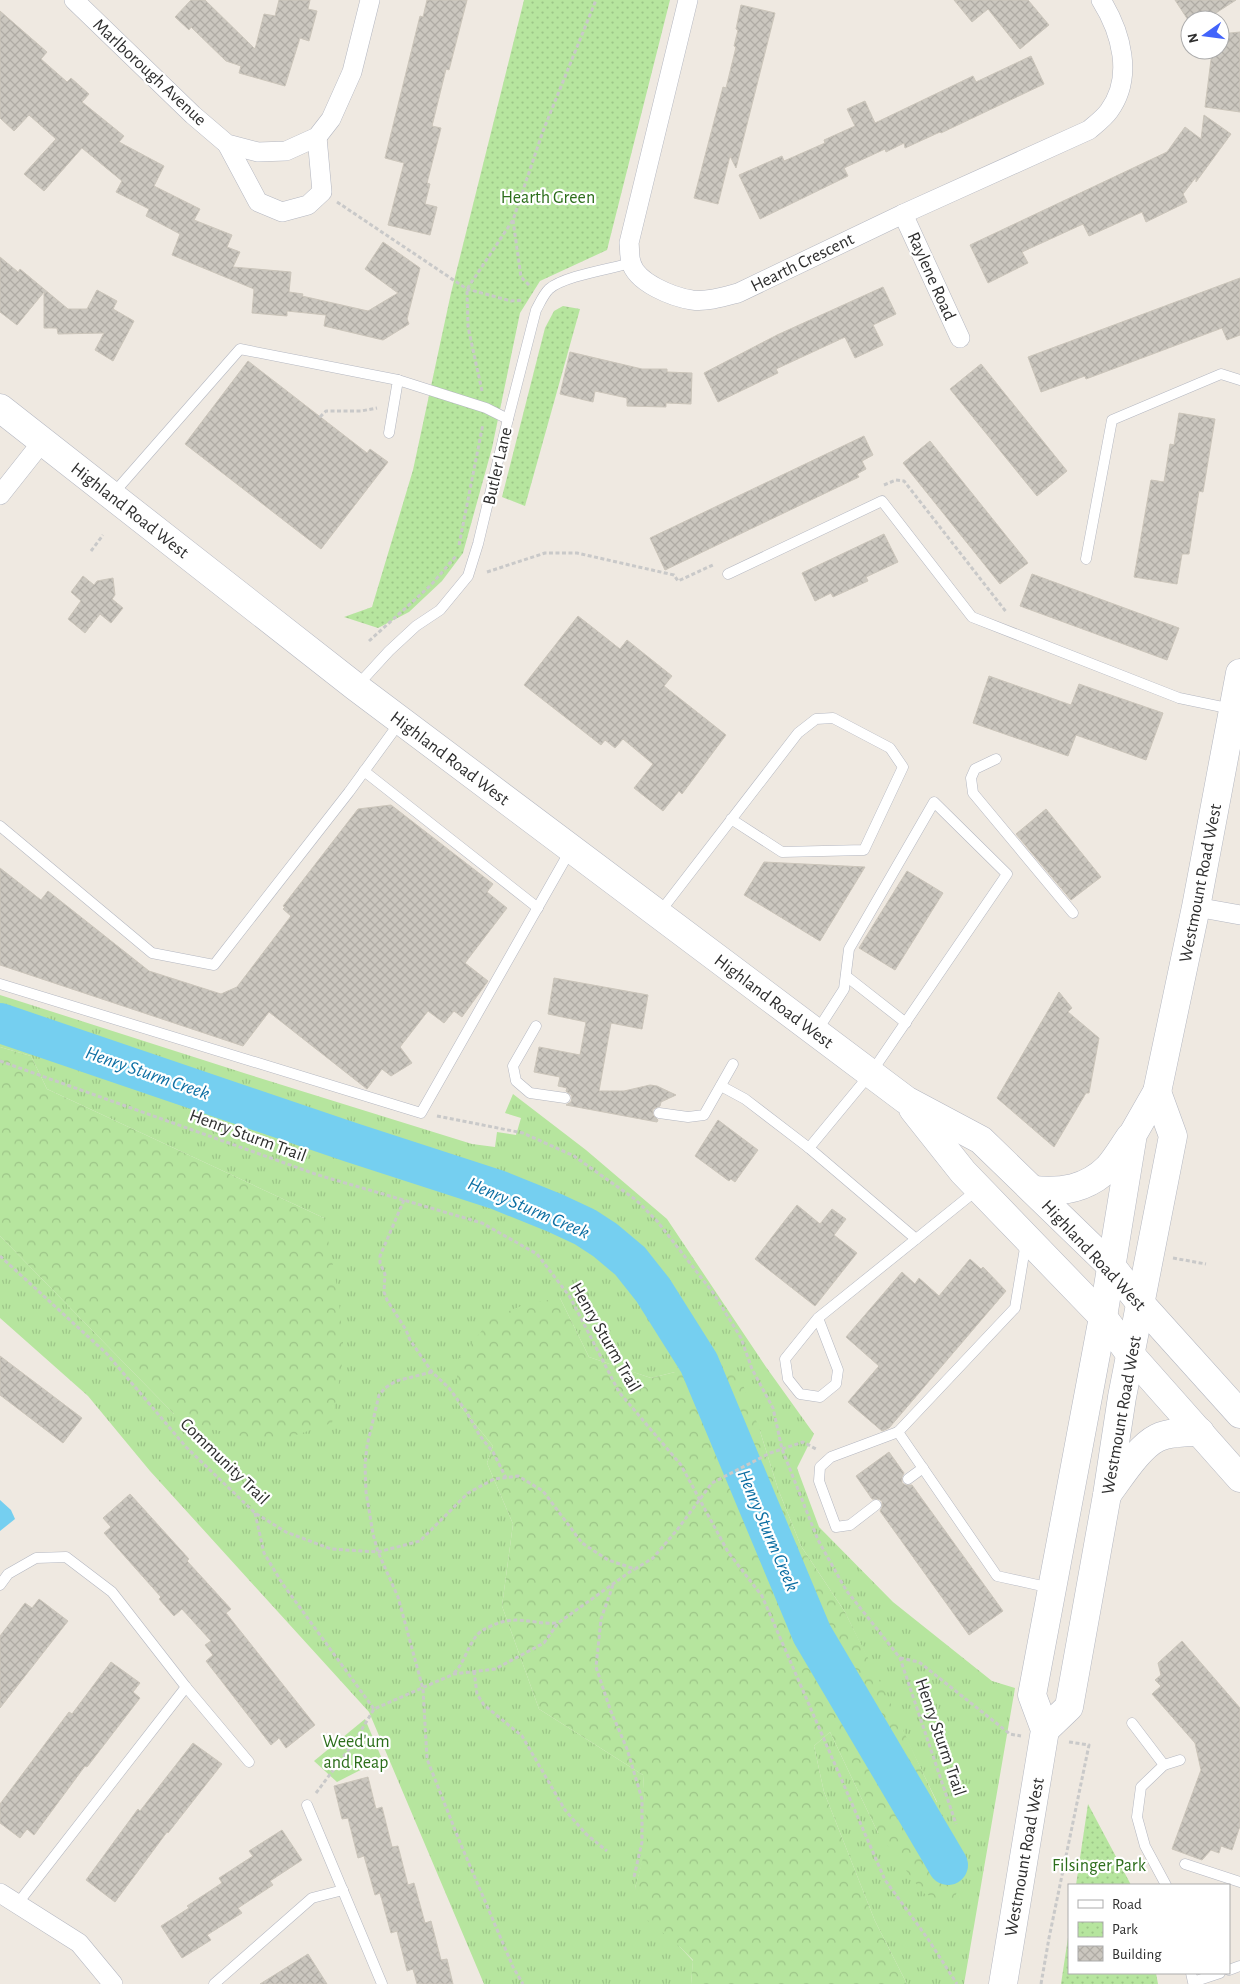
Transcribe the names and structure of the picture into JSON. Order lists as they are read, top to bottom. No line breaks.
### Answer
{"streets":{"main road":["Highland Road West","Westmount Road West"],"street":["Marlborough Avenue","Hearth Crescent","Raylene Road"],"lane":["Butler Lane"],"path":["Henry Sturm Trail","Community Trail"]},"crossings":[["Hearth Crescent","Raylene Road"],["Hearth Crescent","Butler Lane"],["Butler Lane","Highland Road West"],["Highland Road West","Westmount Road West"]],"water":["Henry Sturm Creek"],"parks":["Hearth Green","Weed'um and Reap","Filsinger Park"],"legend":["Road","Park","Building"],"north":"left"}
